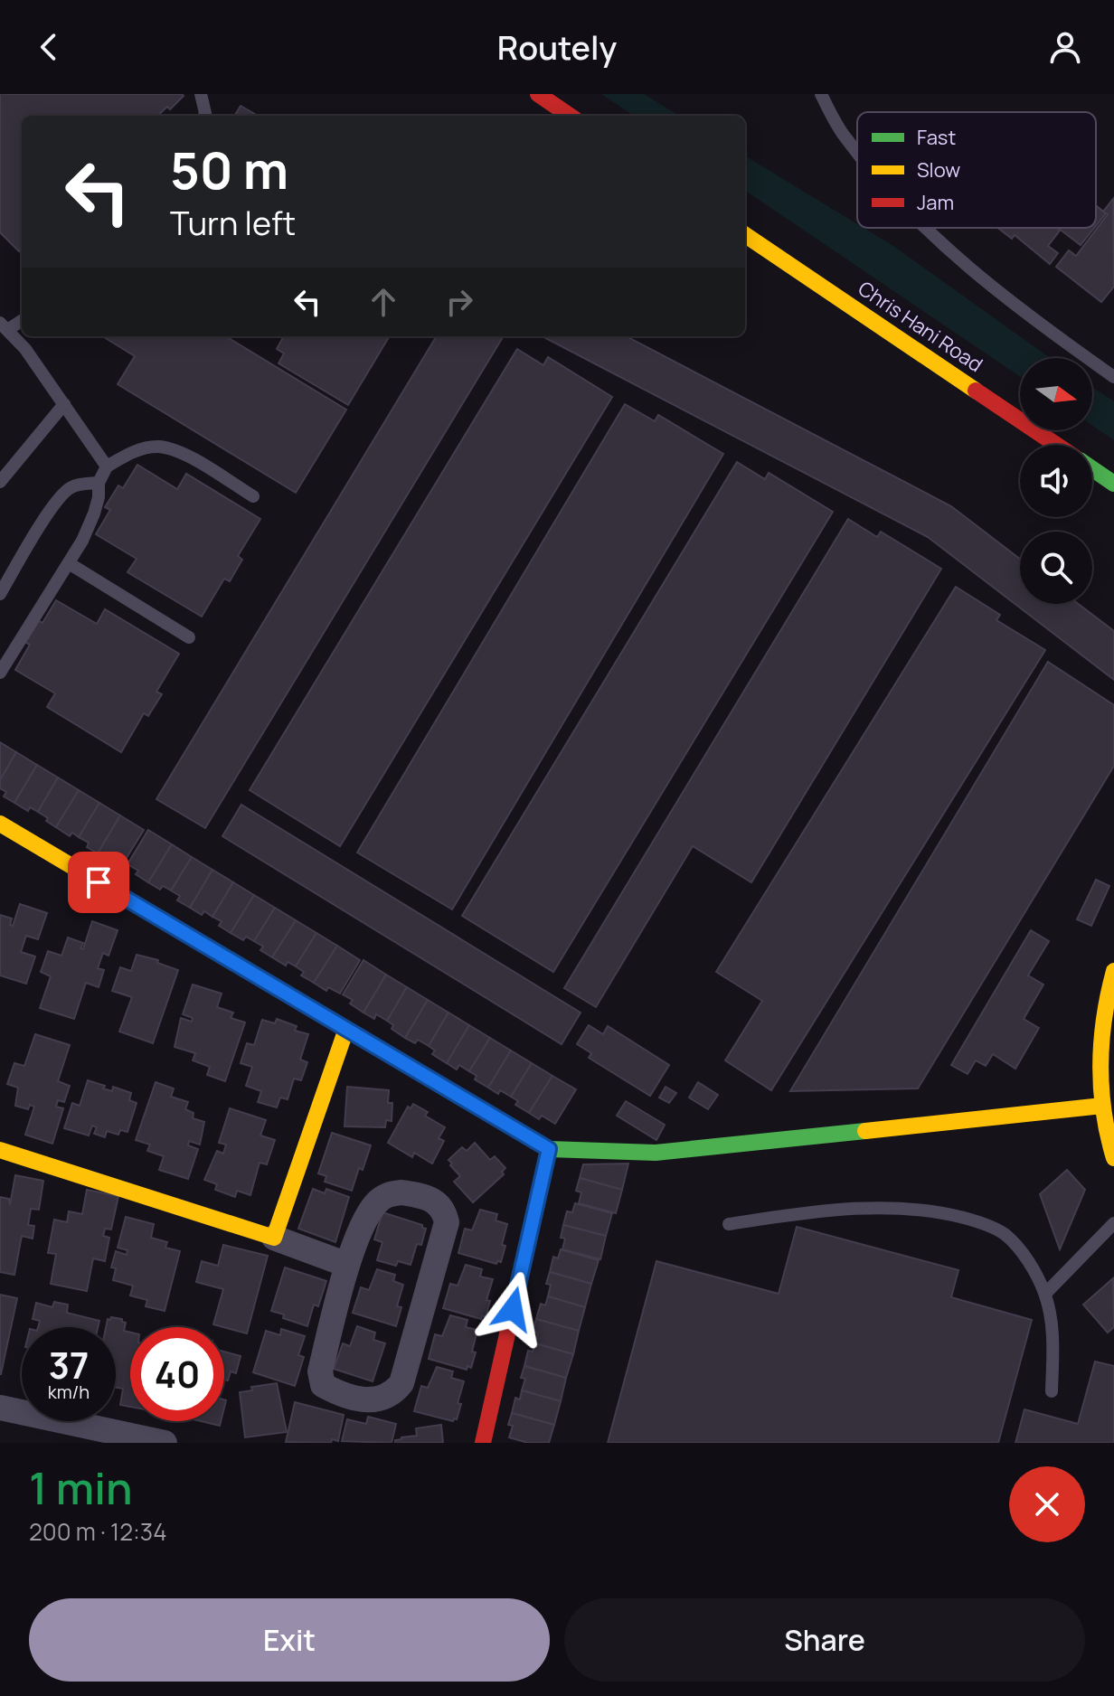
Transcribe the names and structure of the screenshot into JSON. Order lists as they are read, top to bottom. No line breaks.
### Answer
{"streets":{"street":["Chris Hani Road"]},"legend":["Fast","Slow","Jam"],"north":"right","page":{"header":"Routely","turn":["50 m","Turn left"],"speed":"37 km/h","limit":"40","heading":["1 min","200 m · 12:34"],"buttons":["Exit","Share"]}}
